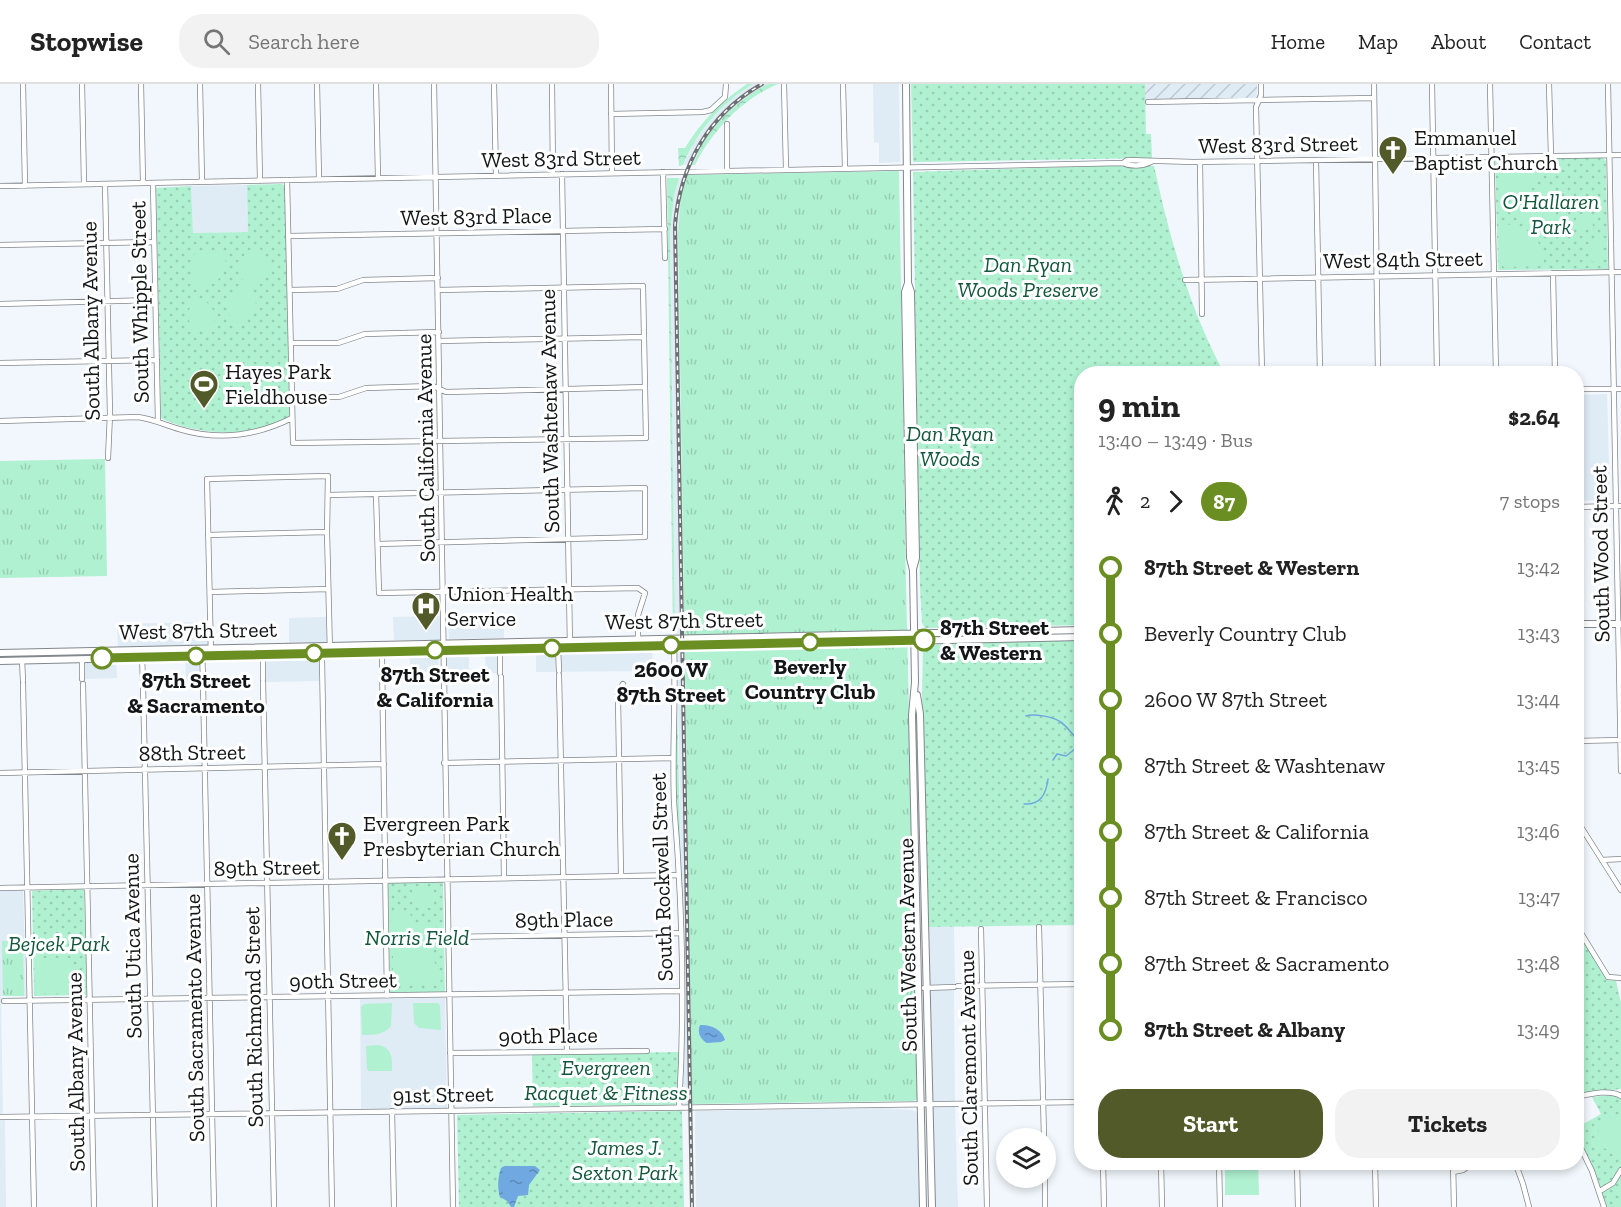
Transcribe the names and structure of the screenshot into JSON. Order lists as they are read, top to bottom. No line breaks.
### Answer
{"streets":{"main road":["West 87th Street","South Western Avenue"],"street":["West 83rd Street","West 83rd Place","West 84th Street","South Whipple Street","South Albany Avenue","South Washtenaw Avenue","South California Avenue","South Wood Street","88th Street","89th Street","South Rockwell Street","89th Place","South Utica Avenue","90th Street","South Richmond Street","South Sacramento Avenue","90th Place","South Claremont Avenue","91st Street"]},"crossings":[["West 83rd Street","South Whipple Street"],["West 83rd Street","South Albany Avenue"],["West 83rd Street","South Washtenaw Avenue"],["West 83rd Street","South California Avenue"],["West 83rd Street","South Wood Street"],["West 83rd Street","South Western Avenue"],["West 83rd Place","South Washtenaw Avenue"],["West 83rd Place","South California Avenue"],["West 84th Street","South Wood Street"],["South Albany Avenue","West 87th Street"],["South Albany Avenue","88th Street"],["South Albany Avenue","89th Street"],["South Albany Avenue","90th Street"],["South Albany Avenue","91st Street"],["South Washtenaw Avenue","West 87th Street"],["South California Avenue","West 87th Street"],["South California Avenue","89th Street"],["South California Avenue","89th Place"],["South California Avenue","90th Street"],["South California Avenue","90th Place"],["South California Avenue","91st Street"],["West 87th Street","South Rockwell Street"],["West 87th Street","South Western Avenue"],["West 87th Street","South Utica Avenue"],["West 87th Street","South Richmond Street"],["West 87th Street","South Sacramento Avenue"],["88th Street","South Utica Avenue"],["88th Street","South Richmond Street"],["88th Street","South Sacramento Avenue"],["89th Street","South Rockwell Street"],["89th Street","South Utica Avenue"],["89th Street","South Richmond Street"],["89th Street","South Sacramento Avenue"],["South Rockwell Street","89th Place"],["South Rockwell Street","90th Street"],["South Rockwell Street","91st Street"],["South Western Avenue","91st Street"],["South Utica Avenue","90th Street"],["South Utica Avenue","91st Street"],["90th Street","South Richmond Street"],["90th Street","South Sacramento Avenue"],["South Richmond Street","91st Street"],["South Sacramento Avenue","91st Street"],["South Claremont Avenue","91st Street"]],"parks":["O'Hallaren Park","Dan Ryan Woods Preserve","Dan Ryan Woods","Norris Field","Bejcek Park","Evergreen Racquet & Fitness","James J. Sexton Park"],"places":{"church":["Emmanuel Baptist Church","Evergreen Park Presbyterian Church"],"sports":["Hayes Park Fieldhouse"],"hospital":["Union Health Service"],"other":["87th Street & Western","Beverly Country Club","2600 W 87th Street","87th Street & California","87th Street & Sacramento"]},"lines":["bus line 87"],"page":{"header":"Stopwise","search":"Search here","nav":["Home","Map","About","Contact"],"heading":["9 min","13:40 – 13:49 · Bus","$2.64"],"legs":["2","87","7 stops"],"list":[{"name":"87th Street & Western","value":"13:42"},{"name":"Beverly Country Club","value":"13:43"},{"name":"2600 W 87th Street","value":"13:44"},{"name":"87th Street & Washtenaw","value":"13:45"},{"name":"87th Street & California","value":"13:46"},{"name":"87th Street & Francisco","value":"13:47"},{"name":"87th Street & Sacramento","value":"13:48"},{"name":"87th Street & Albany","value":"13:49"}],"buttons":["Start","Tickets"]}}
